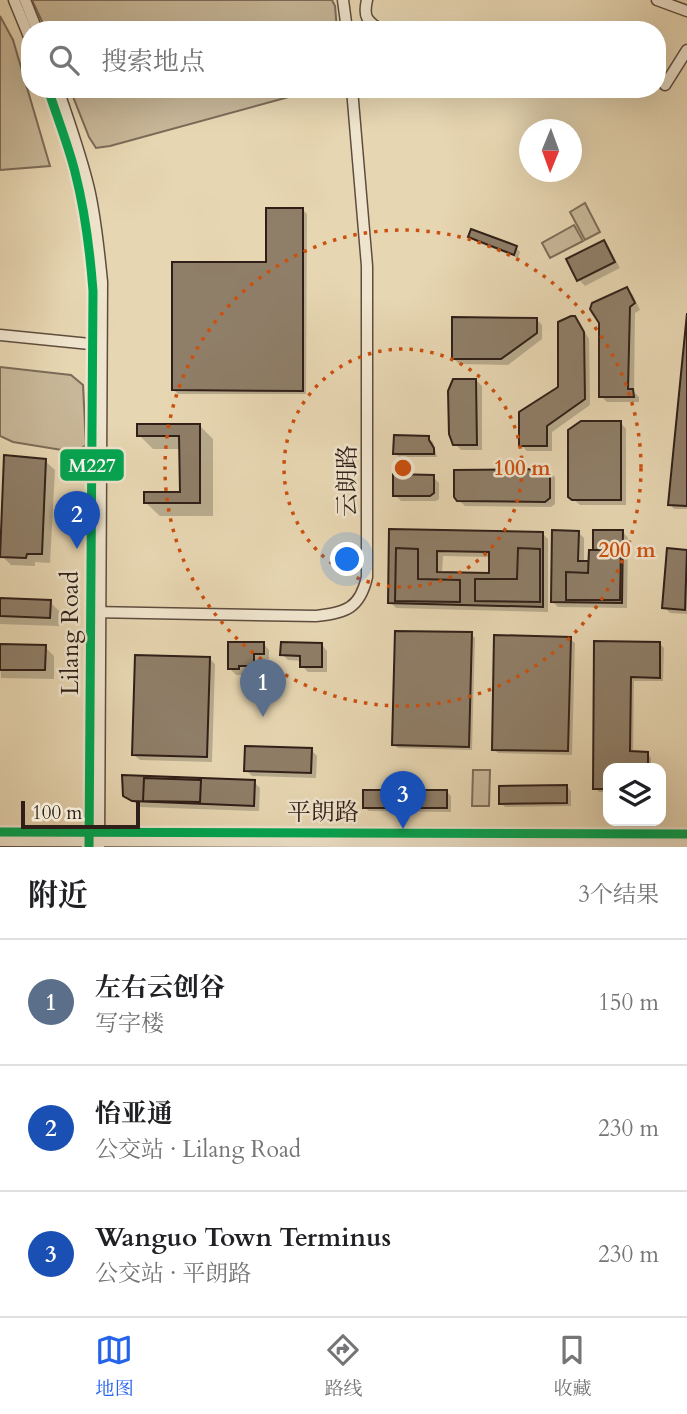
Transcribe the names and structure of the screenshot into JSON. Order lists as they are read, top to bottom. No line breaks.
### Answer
{"streets":{"street":["云朗路","Lilang Road","平朗路"]},"crossings":[["云朗路","Lilang Road"],["Lilang Road","平朗路"]],"lines":["transit line M227"],"scale_bar":"100 m","north":"bottom","page":{"search":"搜索地点","pins":["2","1","3"],"scale":"100 m","heading":["附近","3个结果"],"list":[{"mark":"1","name":"左右云创谷","note":"写字楼","value":"150 m"},{"mark":"2","name":"怡亚通","note":"公交站 · Lilang Road","value":"230 m"},{"mark":"3","name":"Wanguo Town Terminus","note":"公交站 · 平朗路","value":"230 m"}],"nav":["地图","路线","收藏"]},"rings":["100 m","200 m"]}
